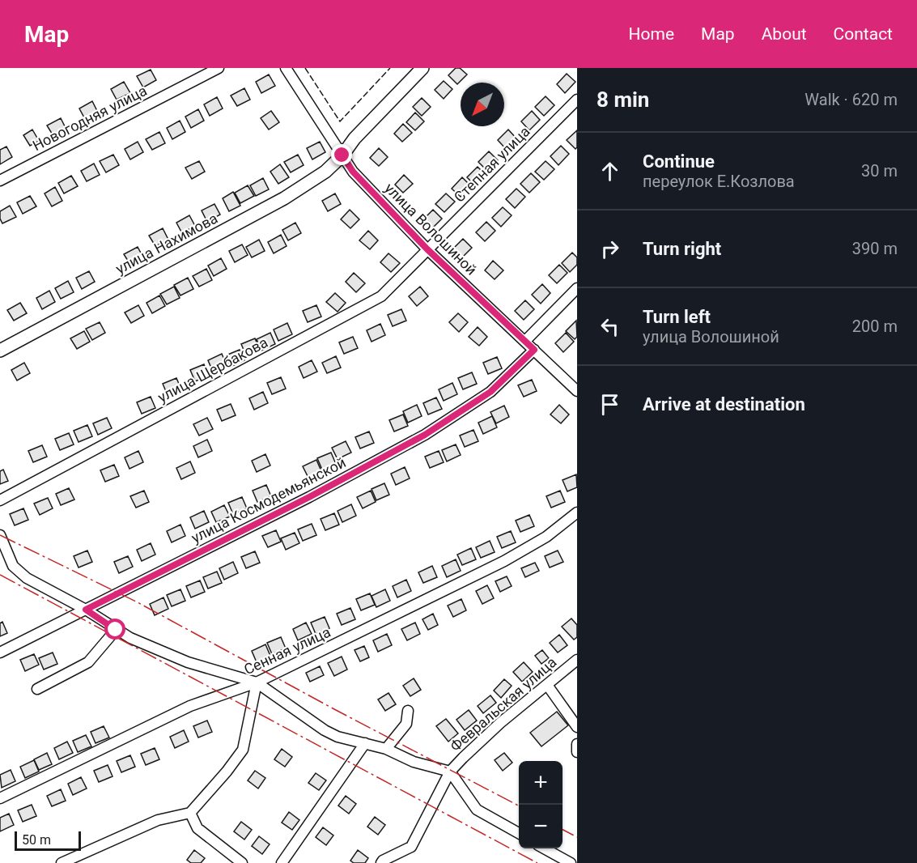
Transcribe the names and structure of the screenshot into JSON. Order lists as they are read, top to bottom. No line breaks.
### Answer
{"streets":{"main road":["улица Нахимова"],"street":["Новогодняя улица","Степная улица","улица Волошиной","улица Щербакова","улица Космодемьянской","Сенная улица","Февральская улица"]},"crossings":[["Степная улица","улица Волошиной"],["Степная улица","улица Щербакова"],["улица Волошиной","улица Нахимова"],["улица Волошиной","улица Щербакова"],["улица Волошиной","улица Космодемьянской"]],"scale_bar":"50 m","north":"bottom left","page":{"header":"Map","nav":["Home","Map","About","Contact"],"heading":["8 min","Walk · 620 m"],"list":[["Continue","переулок Е.Козлова","30 m"],["Turn right","390 m"],["Turn left","улица Волошиной","200 m"],"Arrive at destination"],"map_buttons":["+","−"],"scale":"50 m"}}
